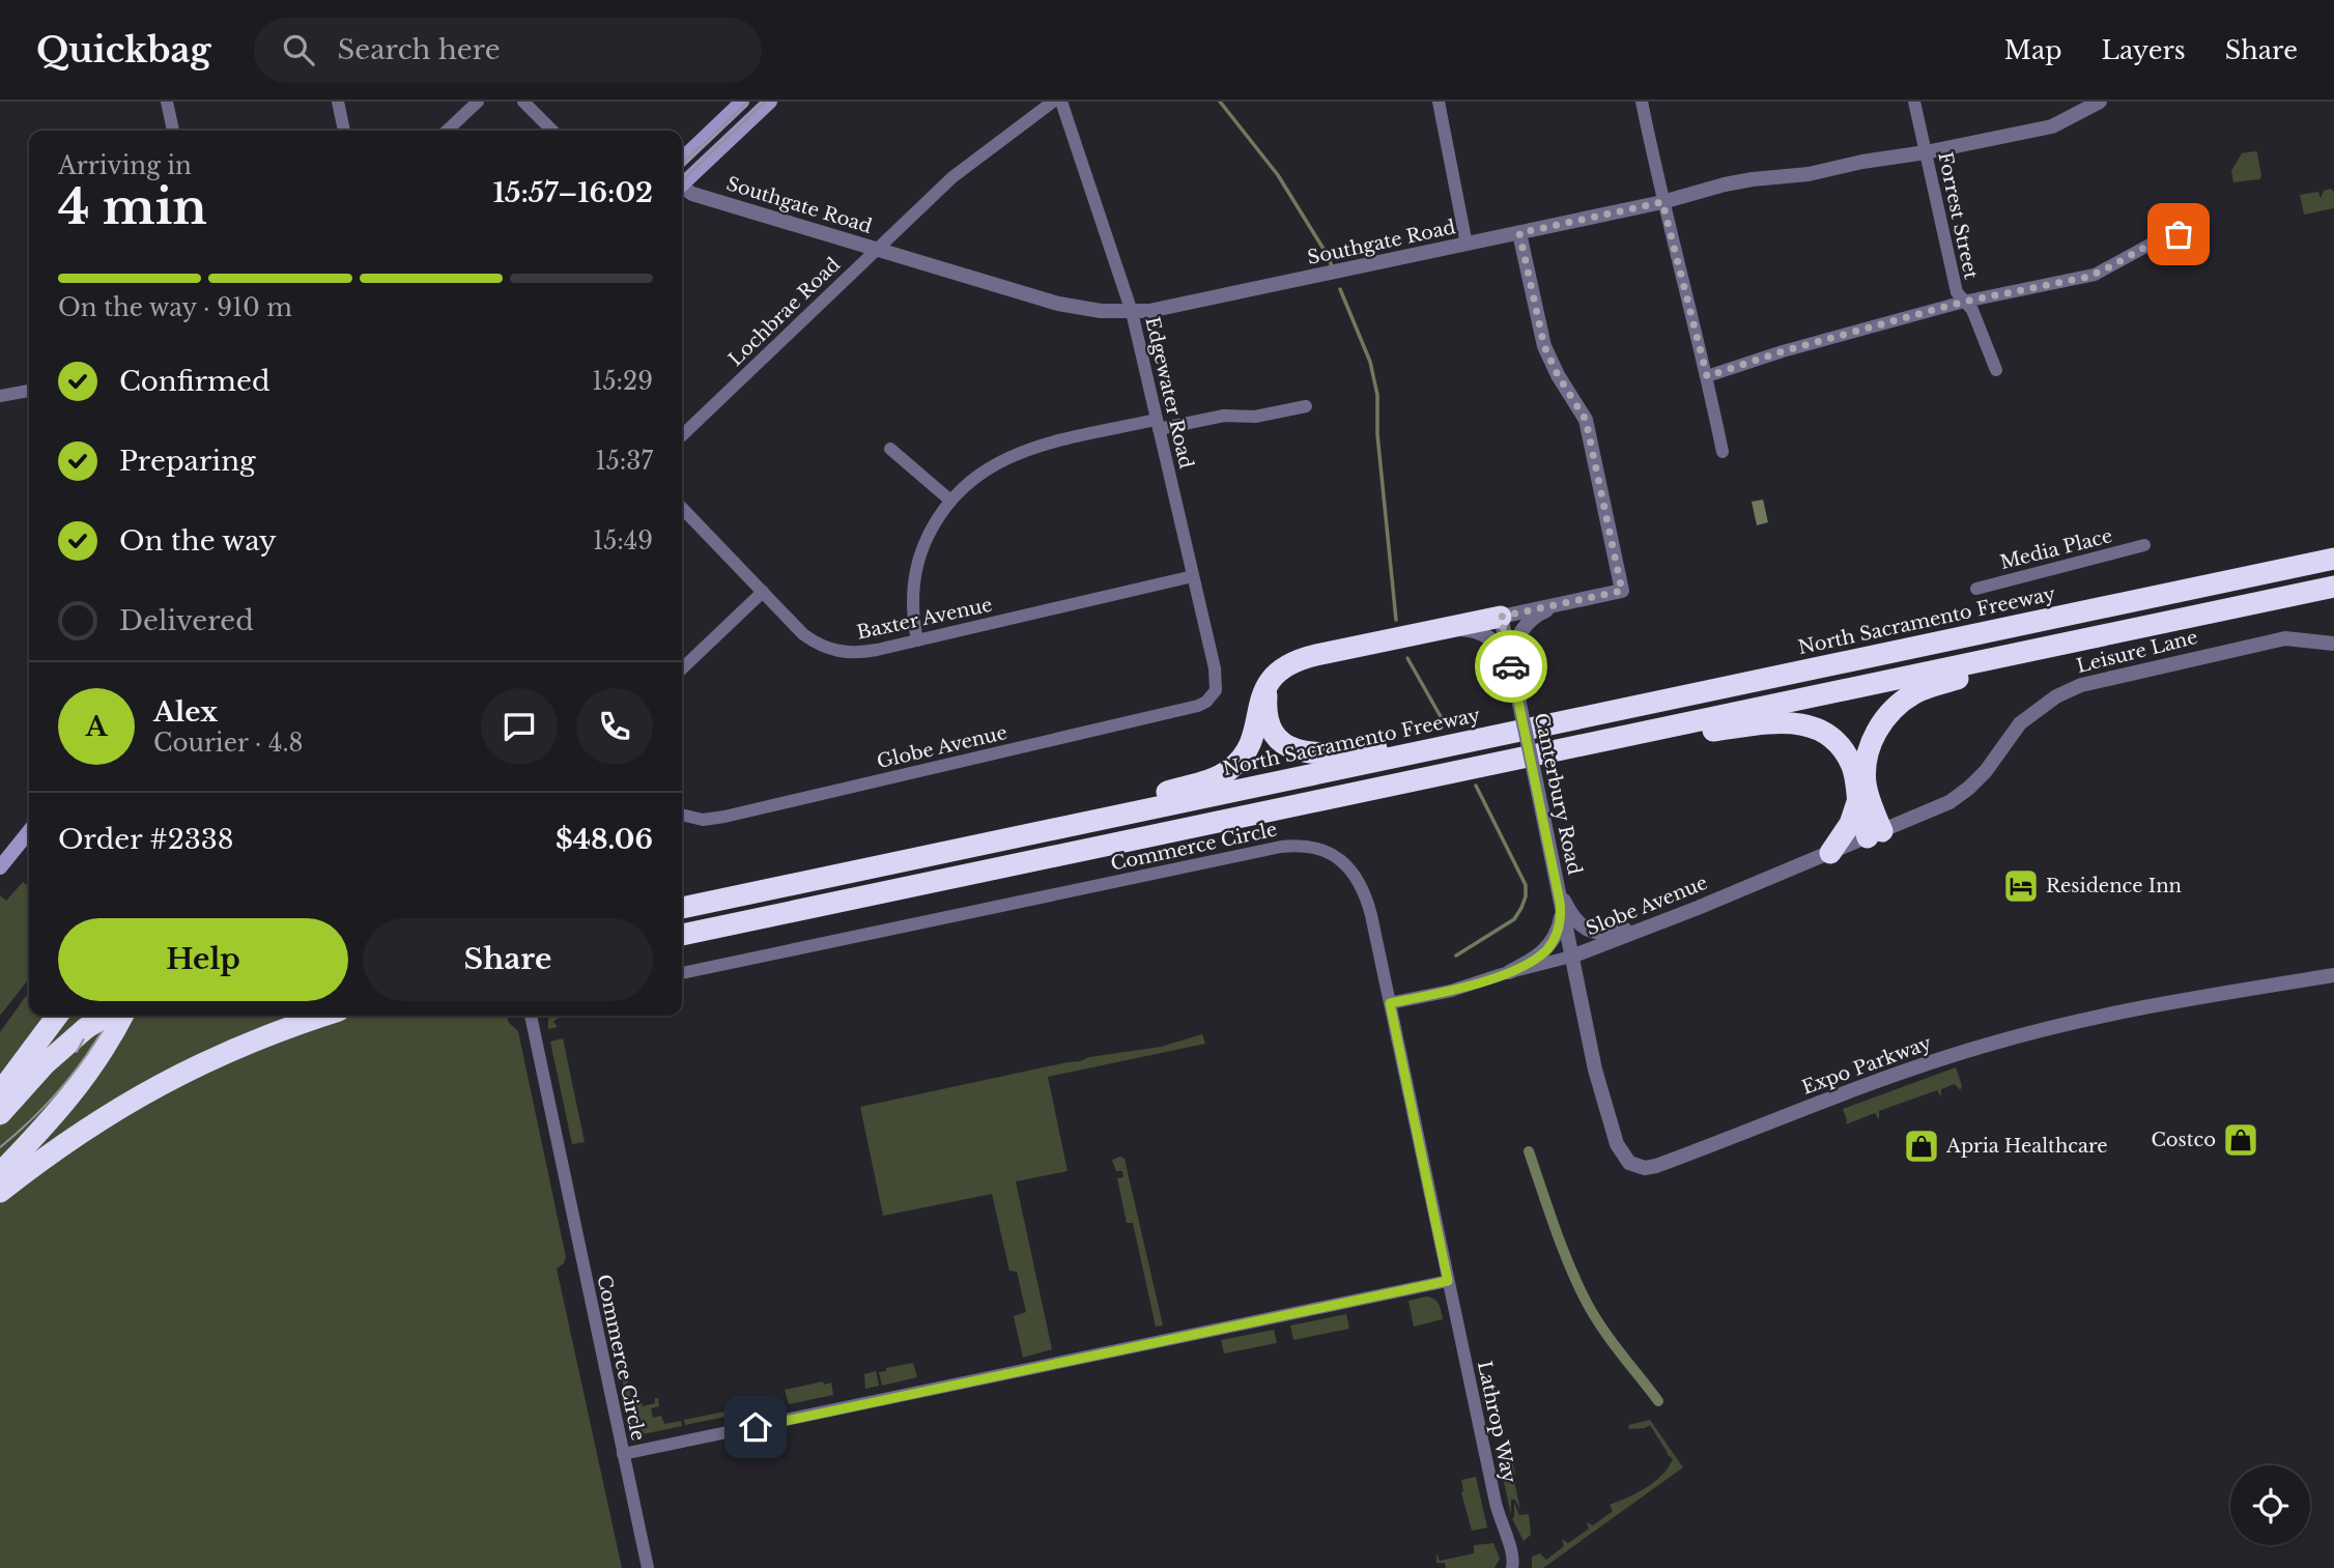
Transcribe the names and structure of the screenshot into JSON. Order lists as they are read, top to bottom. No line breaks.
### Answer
{"streets":{"highway":["North Sacramento Freeway"],"street":["Southgate Road","Forrest Street","Lochbrae Road","Edgewater Road","Media Place","Baxter Avenue","Leisure Lane","Globe Avenue","Canterbury Road","Commerce Circle","Slobe Avenue","Expo Parkway","Lathrop Way"]},"crossings":[["Southgate Road","Forrest Street"],["Southgate Road","Lochbrae Road"],["Southgate Road","Edgewater Road"],["Edgewater Road","Baxter Avenue"],["Edgewater Road","Globe Avenue"],["Leisure Lane","Slobe Avenue"],["Canterbury Road","Slobe Avenue"],["Canterbury Road","Expo Parkway"],["Commerce Circle","Slobe Avenue"],["Commerce Circle","Lathrop Way"],["Slobe Avenue","Expo Parkway"]],"places":{"hotel":["Residence Inn"],"shop":["Costco","Apria Healthcare"]},"page":{"header":"Quickbag","search":"Search here","nav":["Map","Layers","Share"],"heading":["4 min","Arriving in","15:57–16:02"],"panel":["Alex","Courier · 4.8","Order #2338","$48.06"],"bar":"On the way · 910 m","list":[["Confirmed","15:29"],["Preparing","15:37"],["On the way","15:49"],"Delivered"],"round":"A","buttons":["Help","Share"]}}
